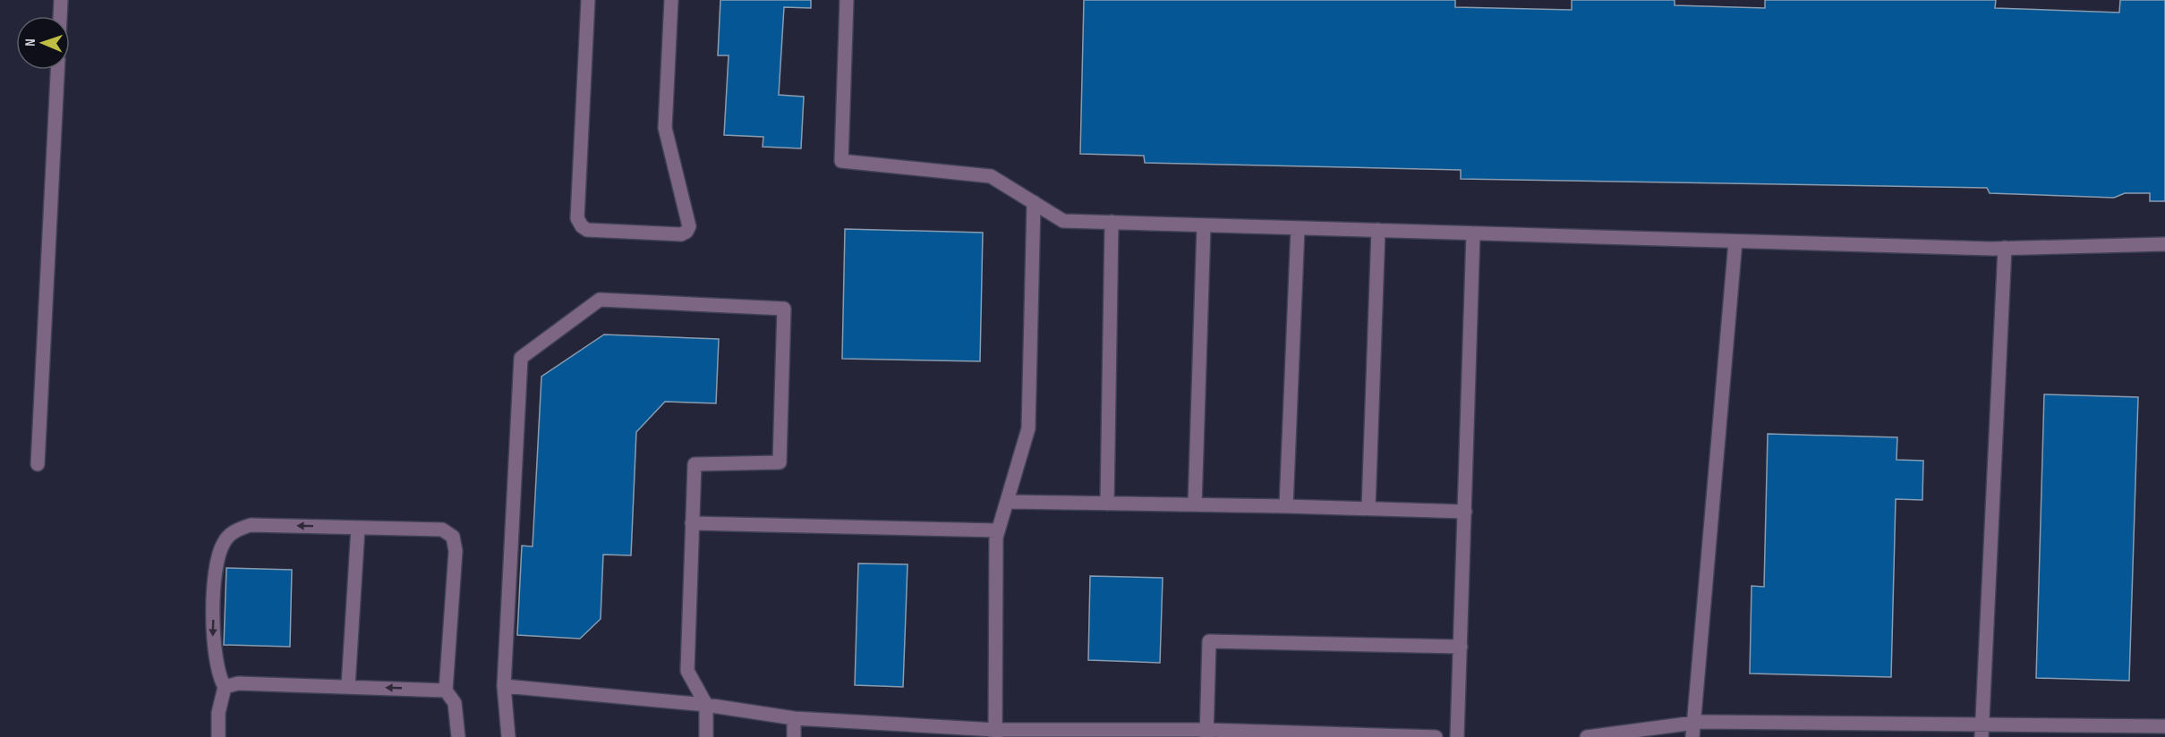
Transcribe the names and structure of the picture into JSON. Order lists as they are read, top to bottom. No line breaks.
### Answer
{"north":"left"}
